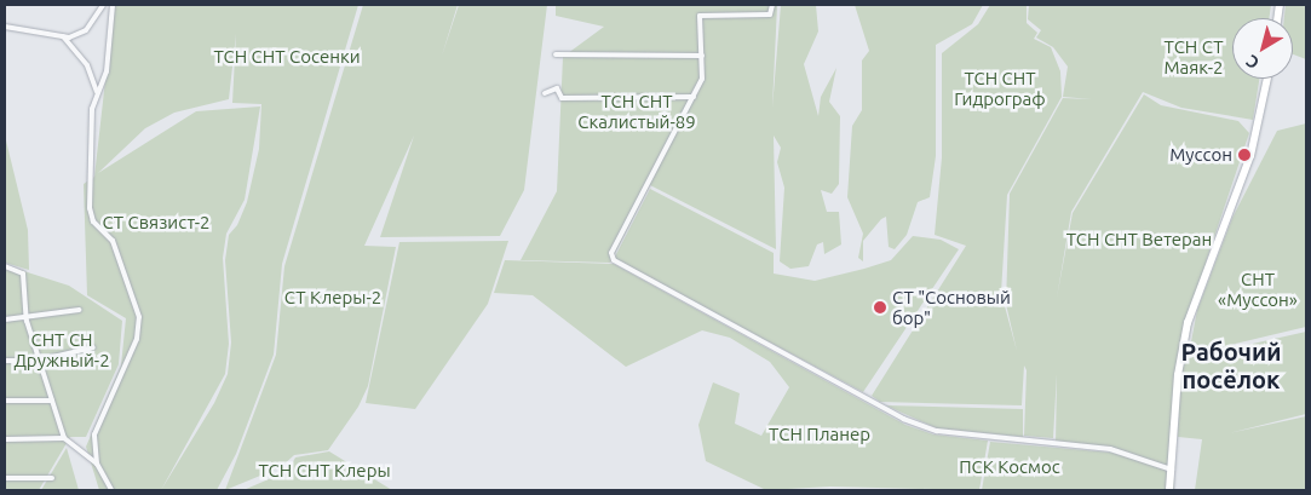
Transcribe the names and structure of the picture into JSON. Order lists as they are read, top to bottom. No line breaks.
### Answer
{"districts":["Рабочий посёлок"],"parks":["ТСН СТ Маяк-2","ТСН СНТ Сосенки","ТСН СНТ Гидрограф","ТСН СНТ Скалистый-89","СТ Связист-2","ТСН СНТ Ветеран","СНТ «Муссон»","СТ Клеры-2","СНТ СН Дружный-2","ТСН Планер","ПСК Космос","ТСН СНТ Клеры"],"places":["Муссон","СТ \"Сосновый бор\""],"north":"bottom left"}
